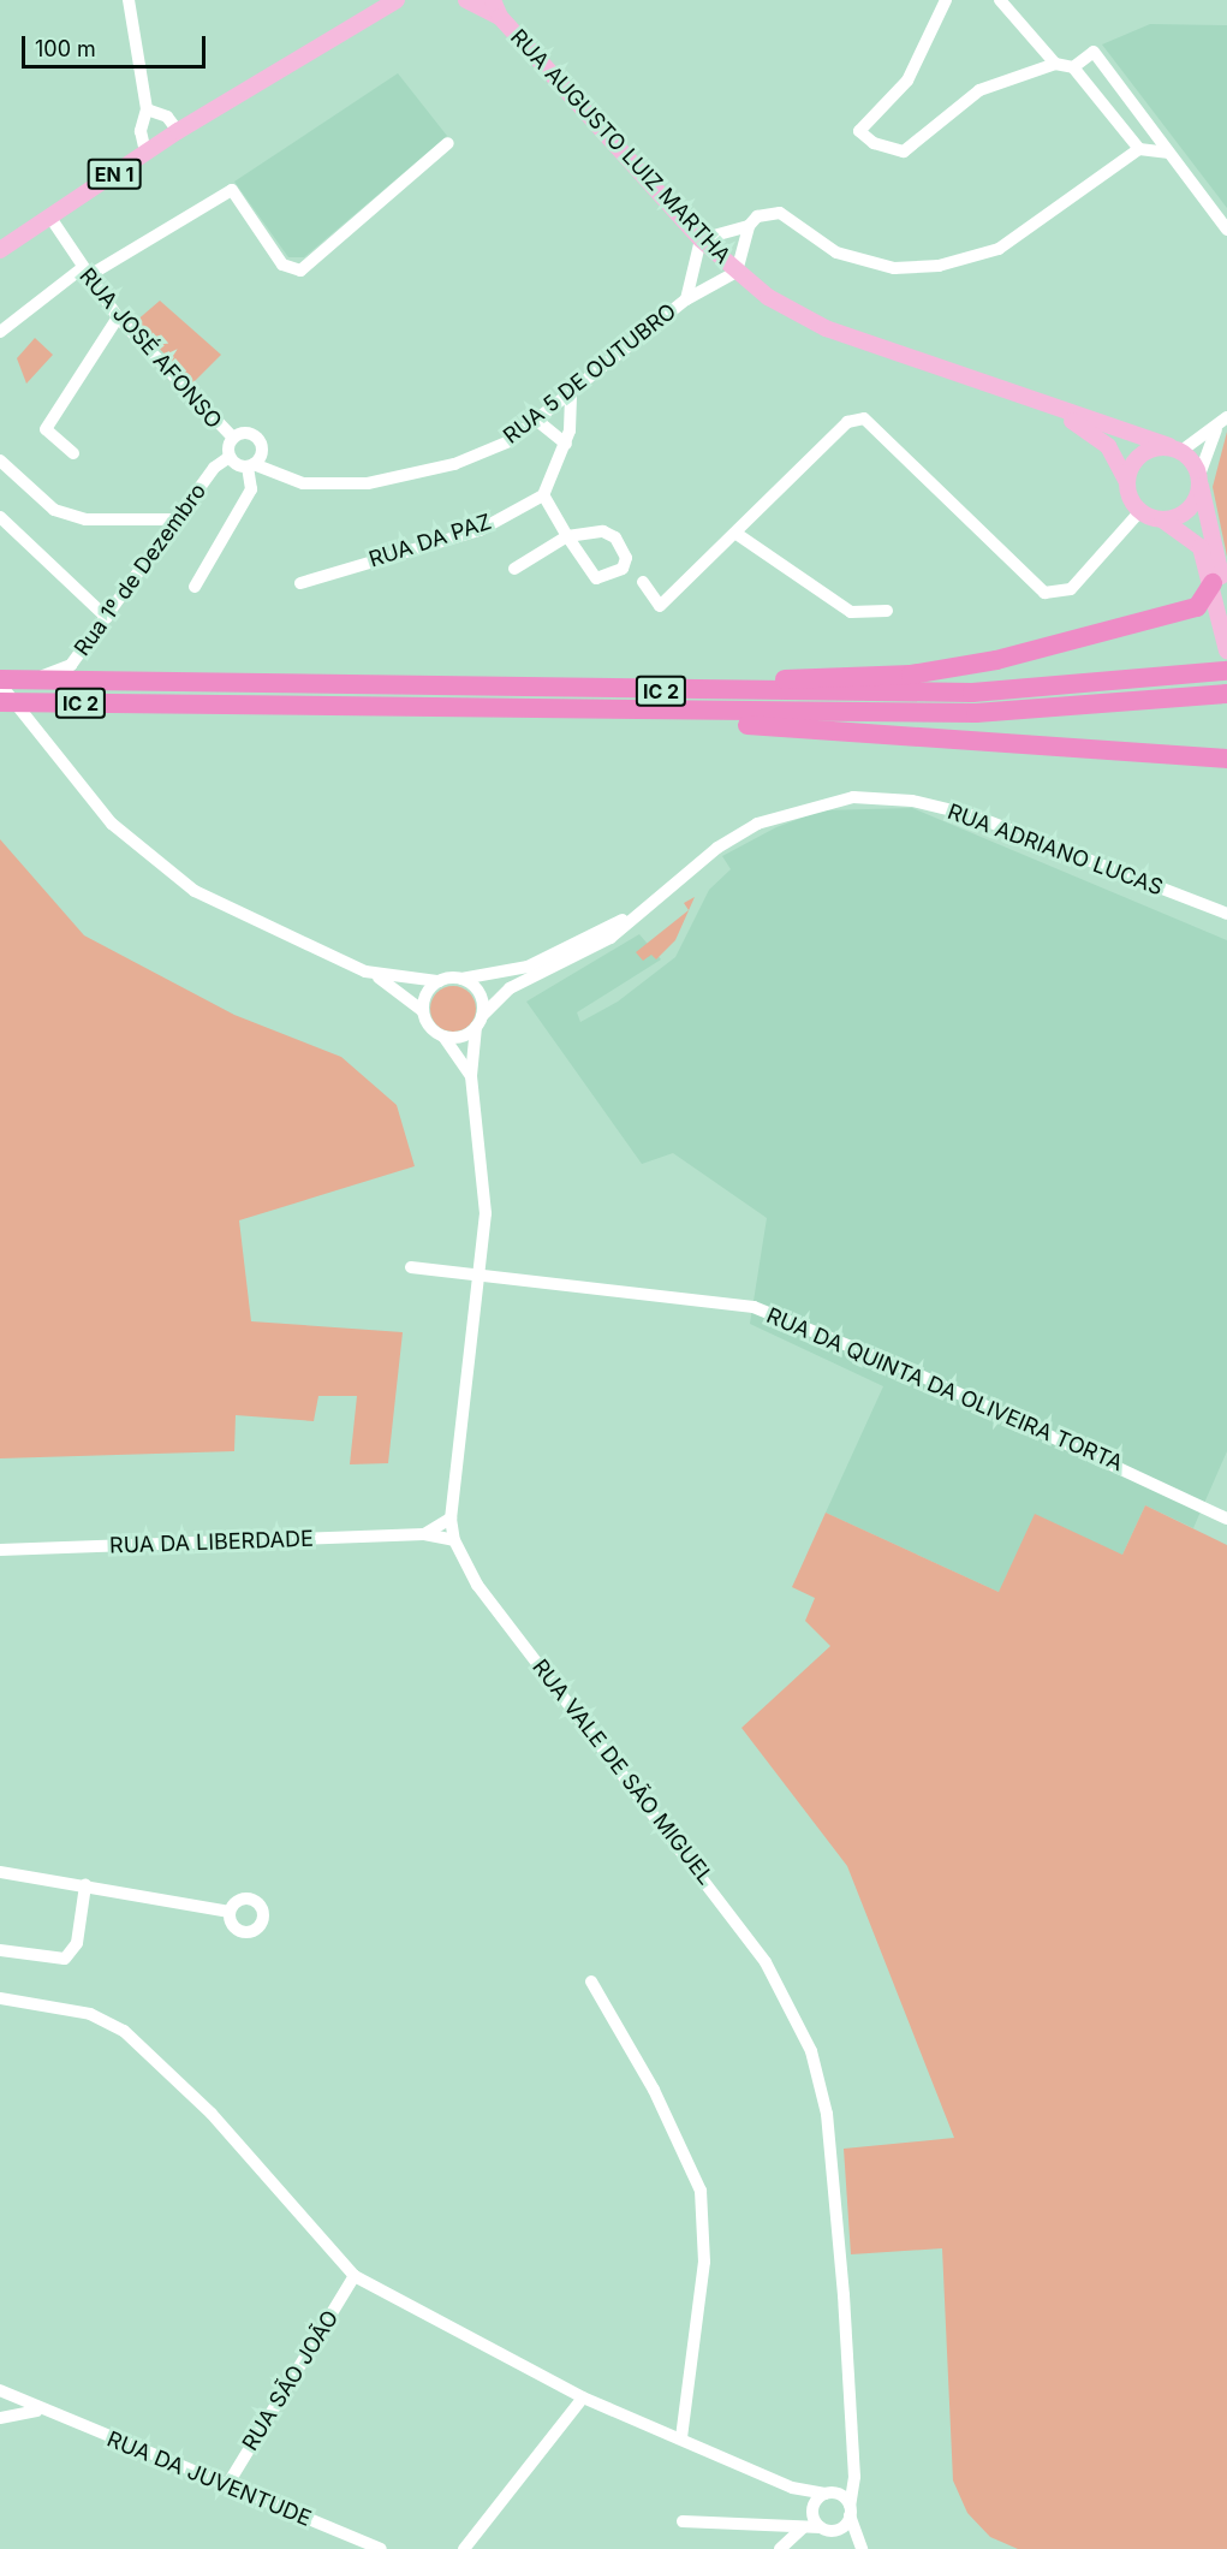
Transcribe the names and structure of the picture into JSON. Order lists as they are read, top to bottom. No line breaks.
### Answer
{"streets":{"highway":["IC 2"],"main road":["RUA AUGUSTO LUIZ MARTHA","EN 1"],"street":["RUA JOSÉ AFONSO","RUA 5 DE OUTUBRO","RUA DA PAZ","Rua 1º de Dezembro","RUA ADRIANO LUCAS","RUA DA QUINTA DA OLIVEIRA TORTA","RUA DA LIBERDADE","RUA VALE DE SÃO MIGUEL","RUA SÃO JOÃO","RUA DA JUVENTUDE"]},"crossings":[["RUA AUGUSTO LUIZ MARTHA","RUA 5 DE OUTUBRO"],["EN 1","RUA JOSÉ AFONSO"],["RUA 5 DE OUTUBRO","Rua 1º de Dezembro"],["Rua 1º de Dezembro","IC 2"],["RUA ADRIANO LUCAS","RUA VALE DE SÃO MIGUEL"],["RUA DA QUINTA DA OLIVEIRA TORTA","RUA VALE DE SÃO MIGUEL"],["RUA DA LIBERDADE","RUA VALE DE SÃO MIGUEL"],["RUA SÃO JOÃO","RUA DA JUVENTUDE"]],"scale_bar":"100 m"}
